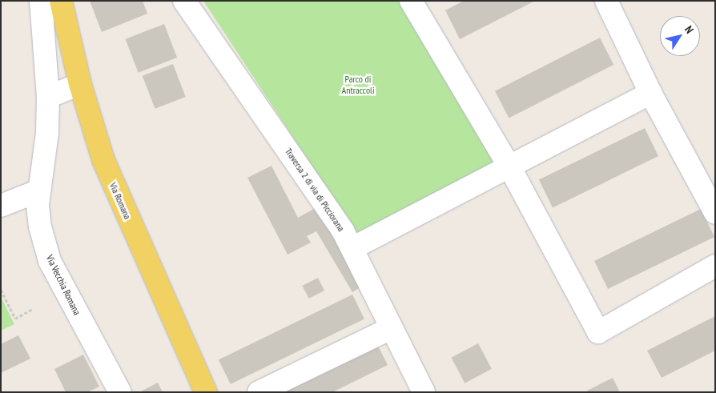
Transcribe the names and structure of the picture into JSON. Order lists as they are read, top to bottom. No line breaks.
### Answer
{"streets":{"main road":["Via Romana"],"street":["Traversa 2 di via di Picciorana","Via Vecchia Romana"]},"parks":["Parco di Antraccoli"],"north":"top right"}
